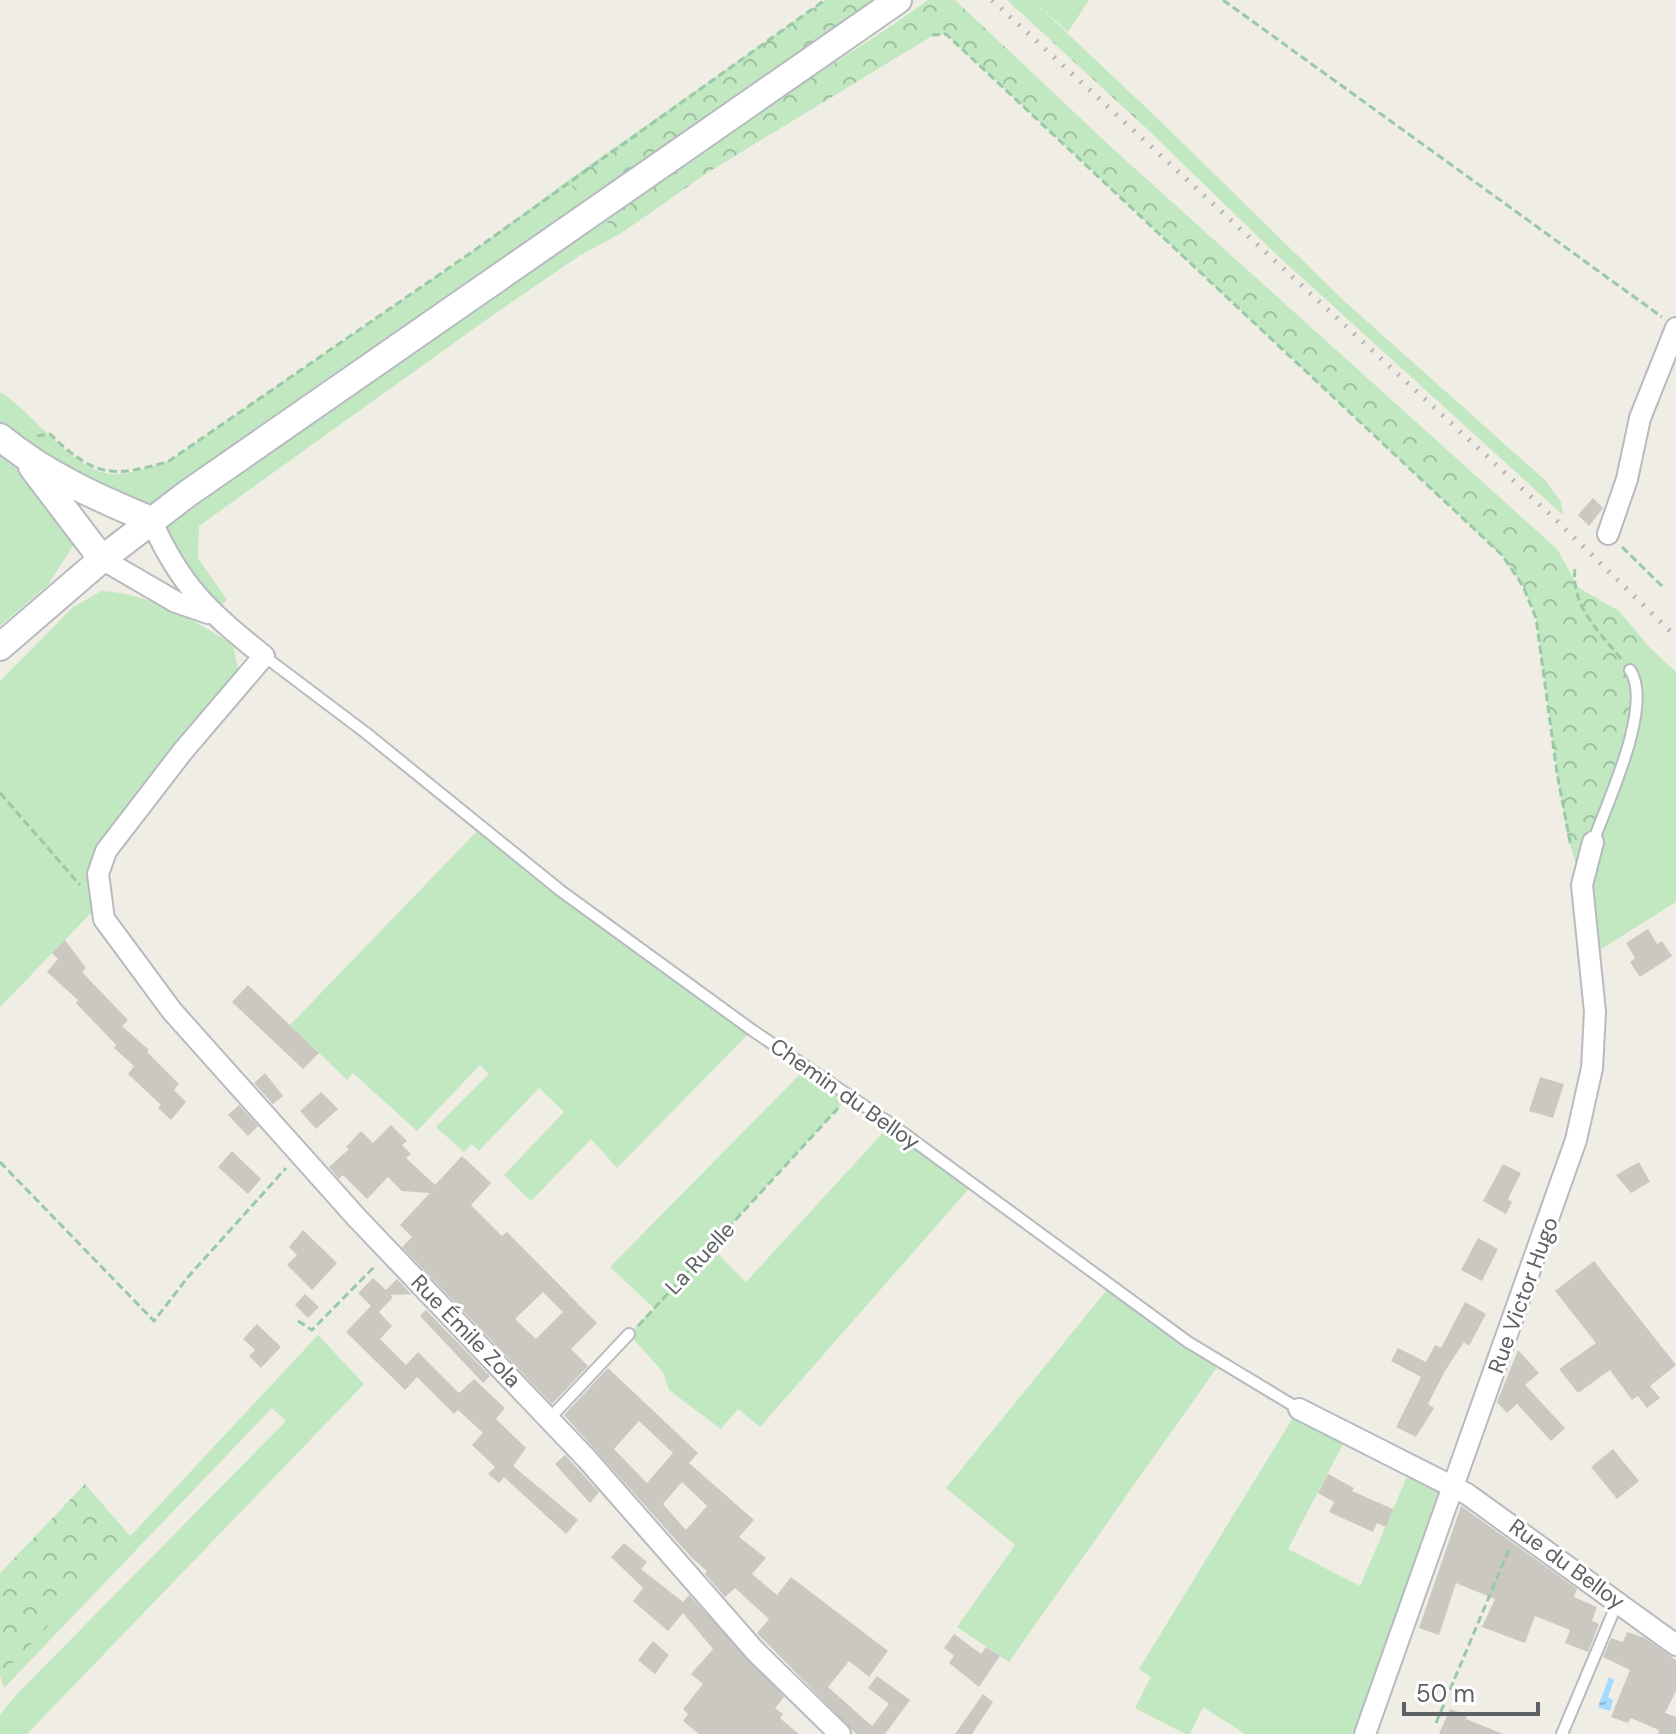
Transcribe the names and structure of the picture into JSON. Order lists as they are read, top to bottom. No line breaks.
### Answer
{"streets":{"street":["Chemin du Belloy","Rue Victor Hugo","Rue Émile Zola","Rue du Belloy"],"path":["La Ruelle"]},"crossings":[["Chemin du Belloy","La Ruelle"],["Chemin du Belloy","Rue Victor Hugo"],["Chemin du Belloy","Rue du Belloy"],["Rue Victor Hugo","Rue du Belloy"]],"scale_bar":"50 m"}
